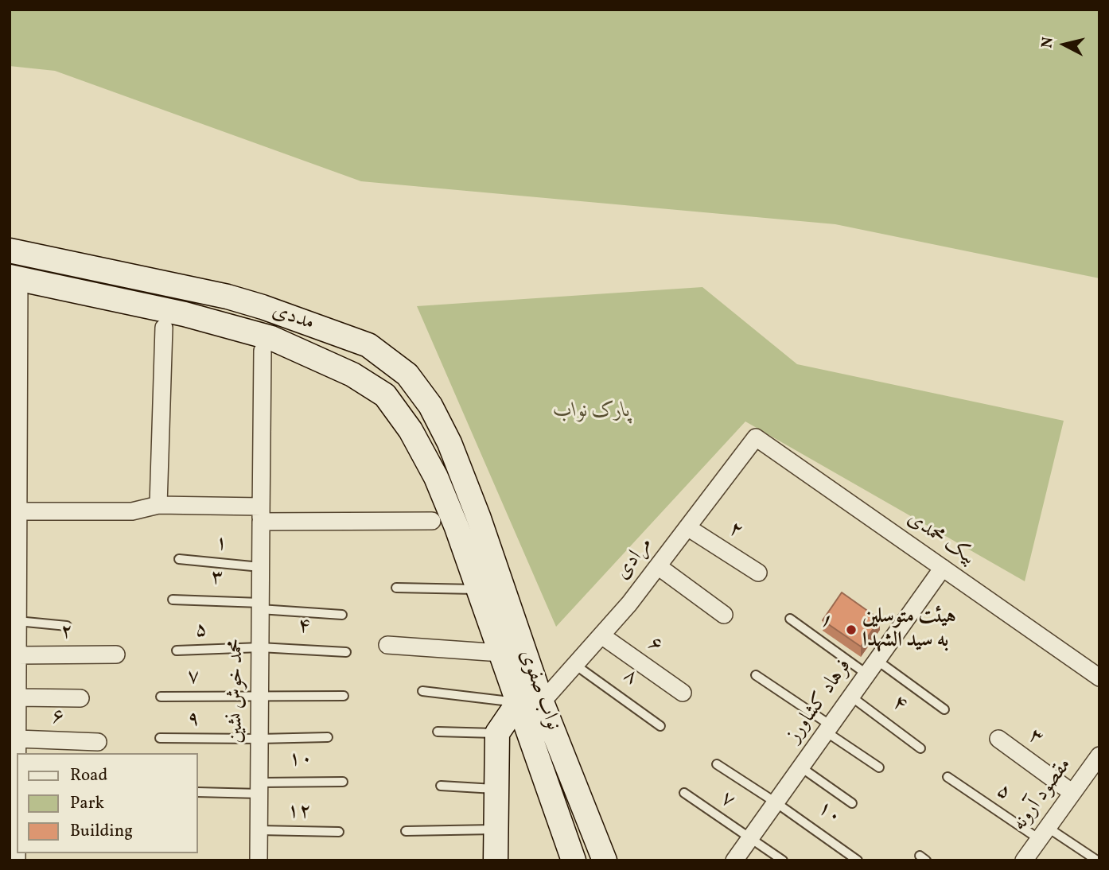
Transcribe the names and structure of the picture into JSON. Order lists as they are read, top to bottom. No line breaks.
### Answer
{"streets":{"street":["مددی","۲","بیک محمدی","مرادی","۳","۶","نواب صفوی","محمد خوش نشین","فرهاد کشاورز","مقصود آرونه"],"lane":["۱","۴","۵","۸","۷","۹","۱۰","۱۲"]},"crossings":[["مددی","نواب صفوی"],["۲","مرادی"],["بیک محمدی","مرادی"],["بیک محمدی","فرهاد کشاورز"],["۱","محمد خوش نشین"],["۱","فرهاد کشاورز"],["مرادی","۶"],["مرادی","۸"],["مرادی","نواب صفوی"],["۳","محمد خوش نشین"],["۳","مقصود آرونه"],["۴","۵"],["۴","محمد خوش نشین"],["۴","فرهاد کشاورز"],["۵","محمد خوش نشین"],["۵","مقصود آرونه"],["۷","محمد خوش نشین"],["۷","فرهاد کشاورز"],["محمد خوش نشین","۹"],["محمد خوش نشین","۱۰"],["محمد خوش نشین","۱۲"],["فرهاد کشاورز","۱۰"]],"parks":["پارک نواب"],"places":["هیئت متوسلین به سید الشهدا"],"legend":["Road","Park","Building"],"north":"left"}
